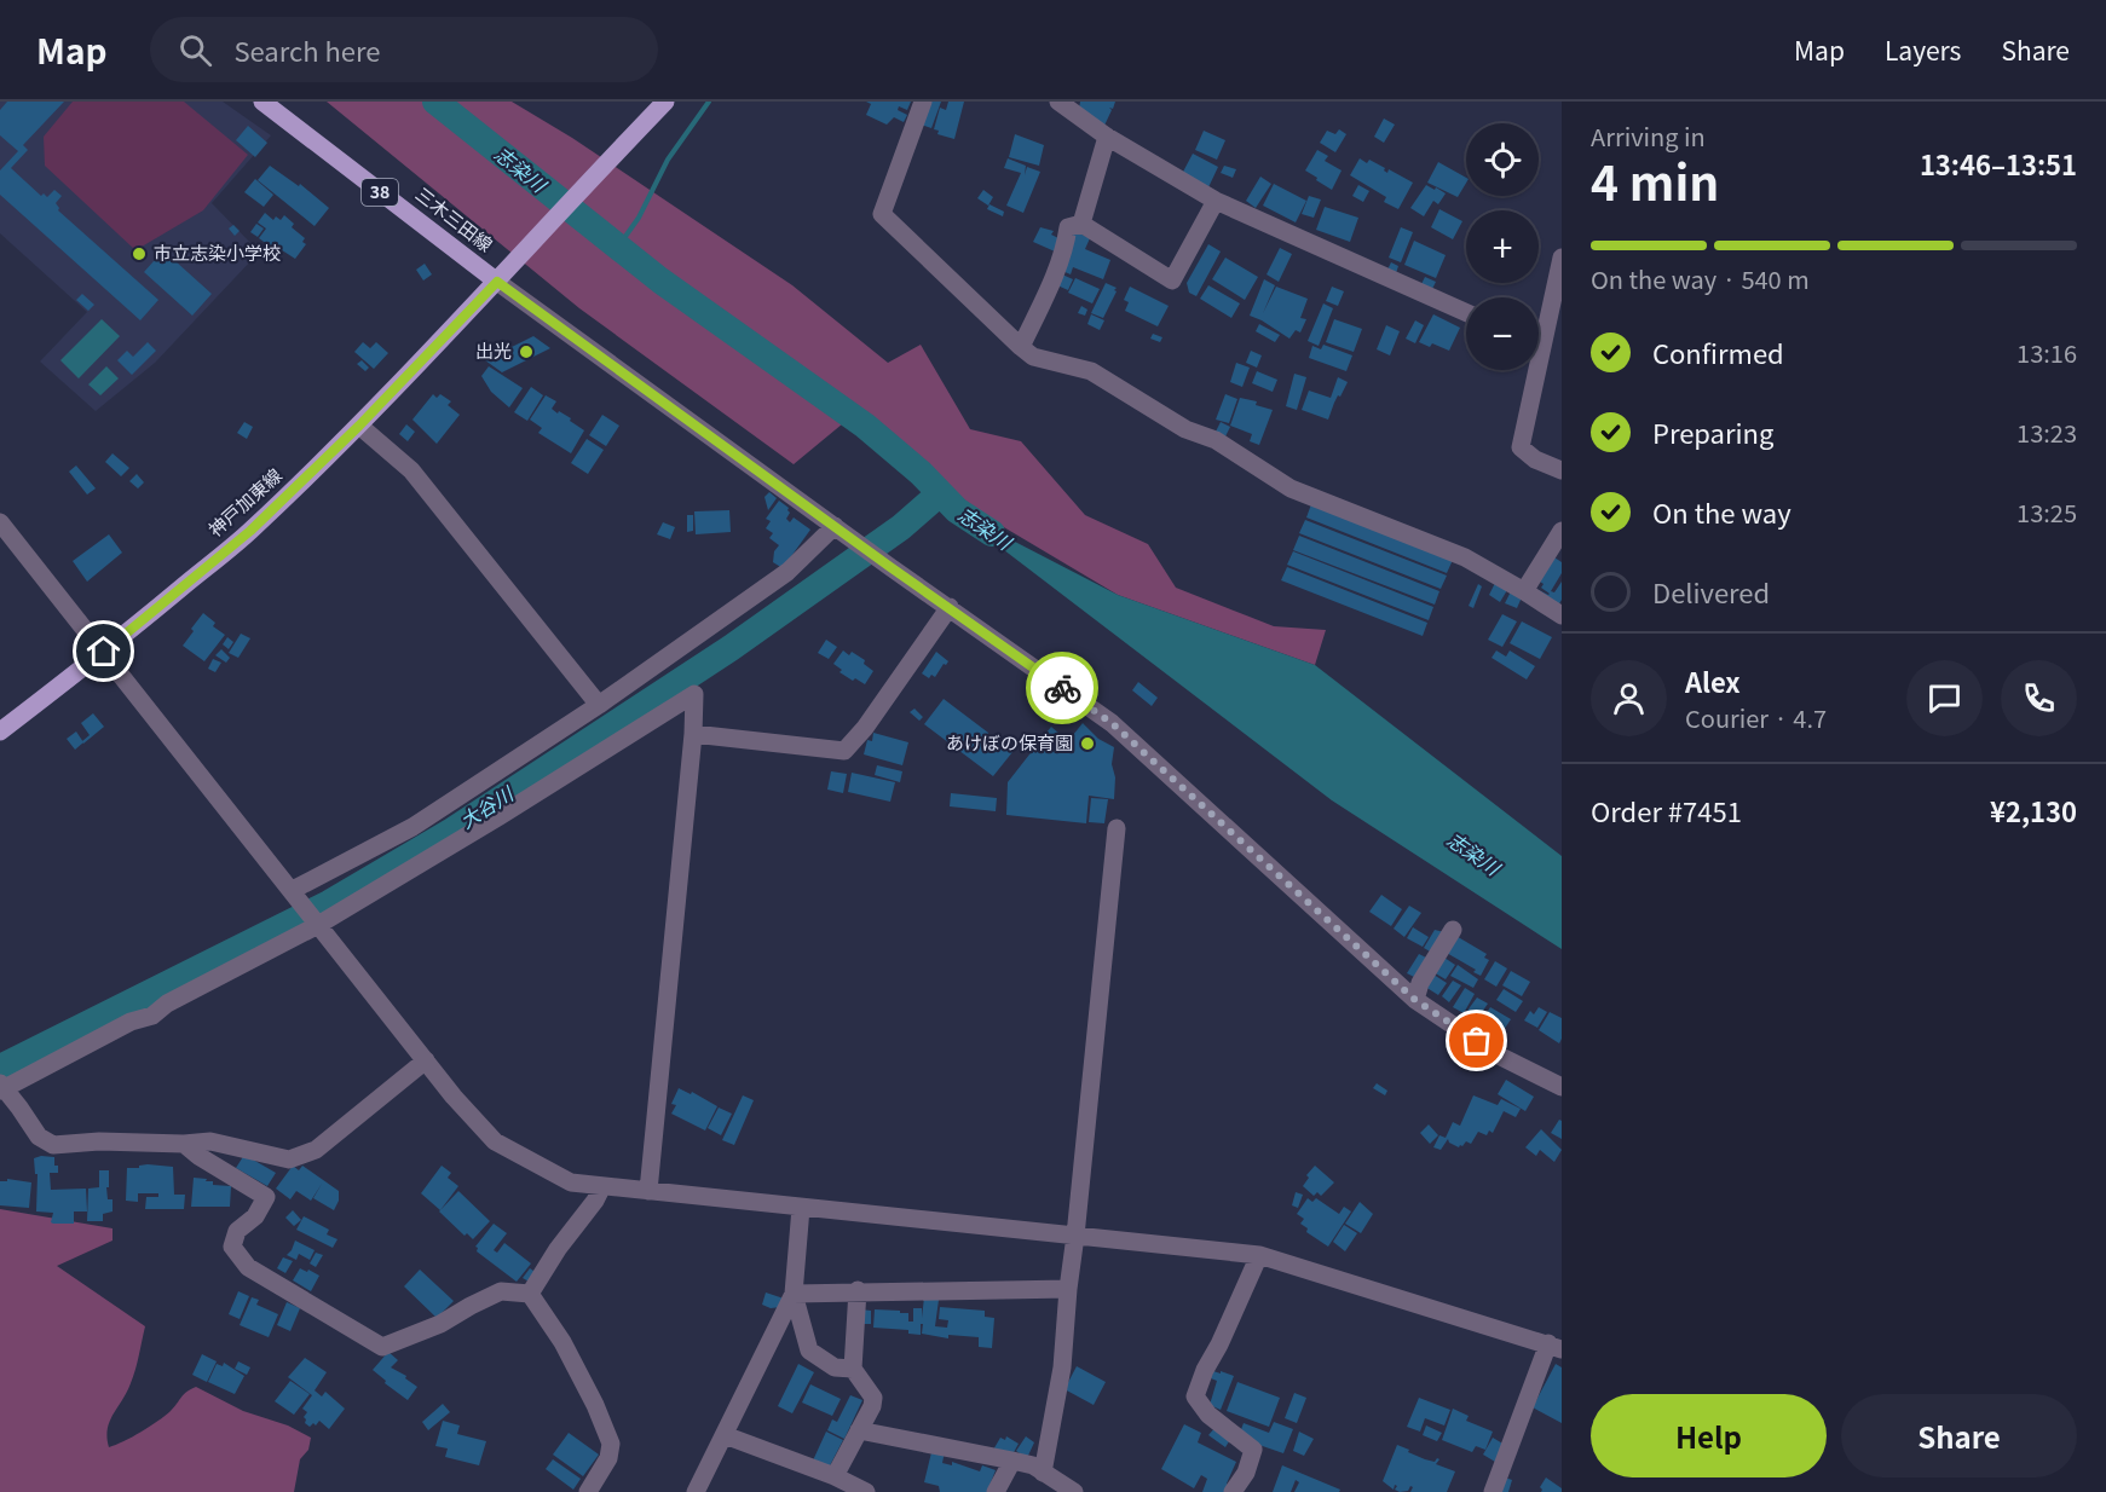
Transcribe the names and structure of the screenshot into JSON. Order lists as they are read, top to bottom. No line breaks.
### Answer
{"streets":{"main road":["38","三木三田線","神戸加東線"]},"crossings":[["三木三田線","神戸加東線"]],"water":["志染川","大谷川"],"places":["市立志染小学校","出光","あけぼの保育園"],"page":{"header":"Map","search":"Search here","nav":["Map","Layers","Share"],"heading":["4 min","Arriving in","13:46–13:51"],"panel":["Alex","Courier · 4.7","Order #7451","¥2,130"],"map_buttons":["+","−"],"bar":"On the way · 540 m","list":[["Confirmed","13:16"],["Preparing","13:23"],["On the way","13:25"],"Delivered"],"buttons":["Help","Share"]}}
